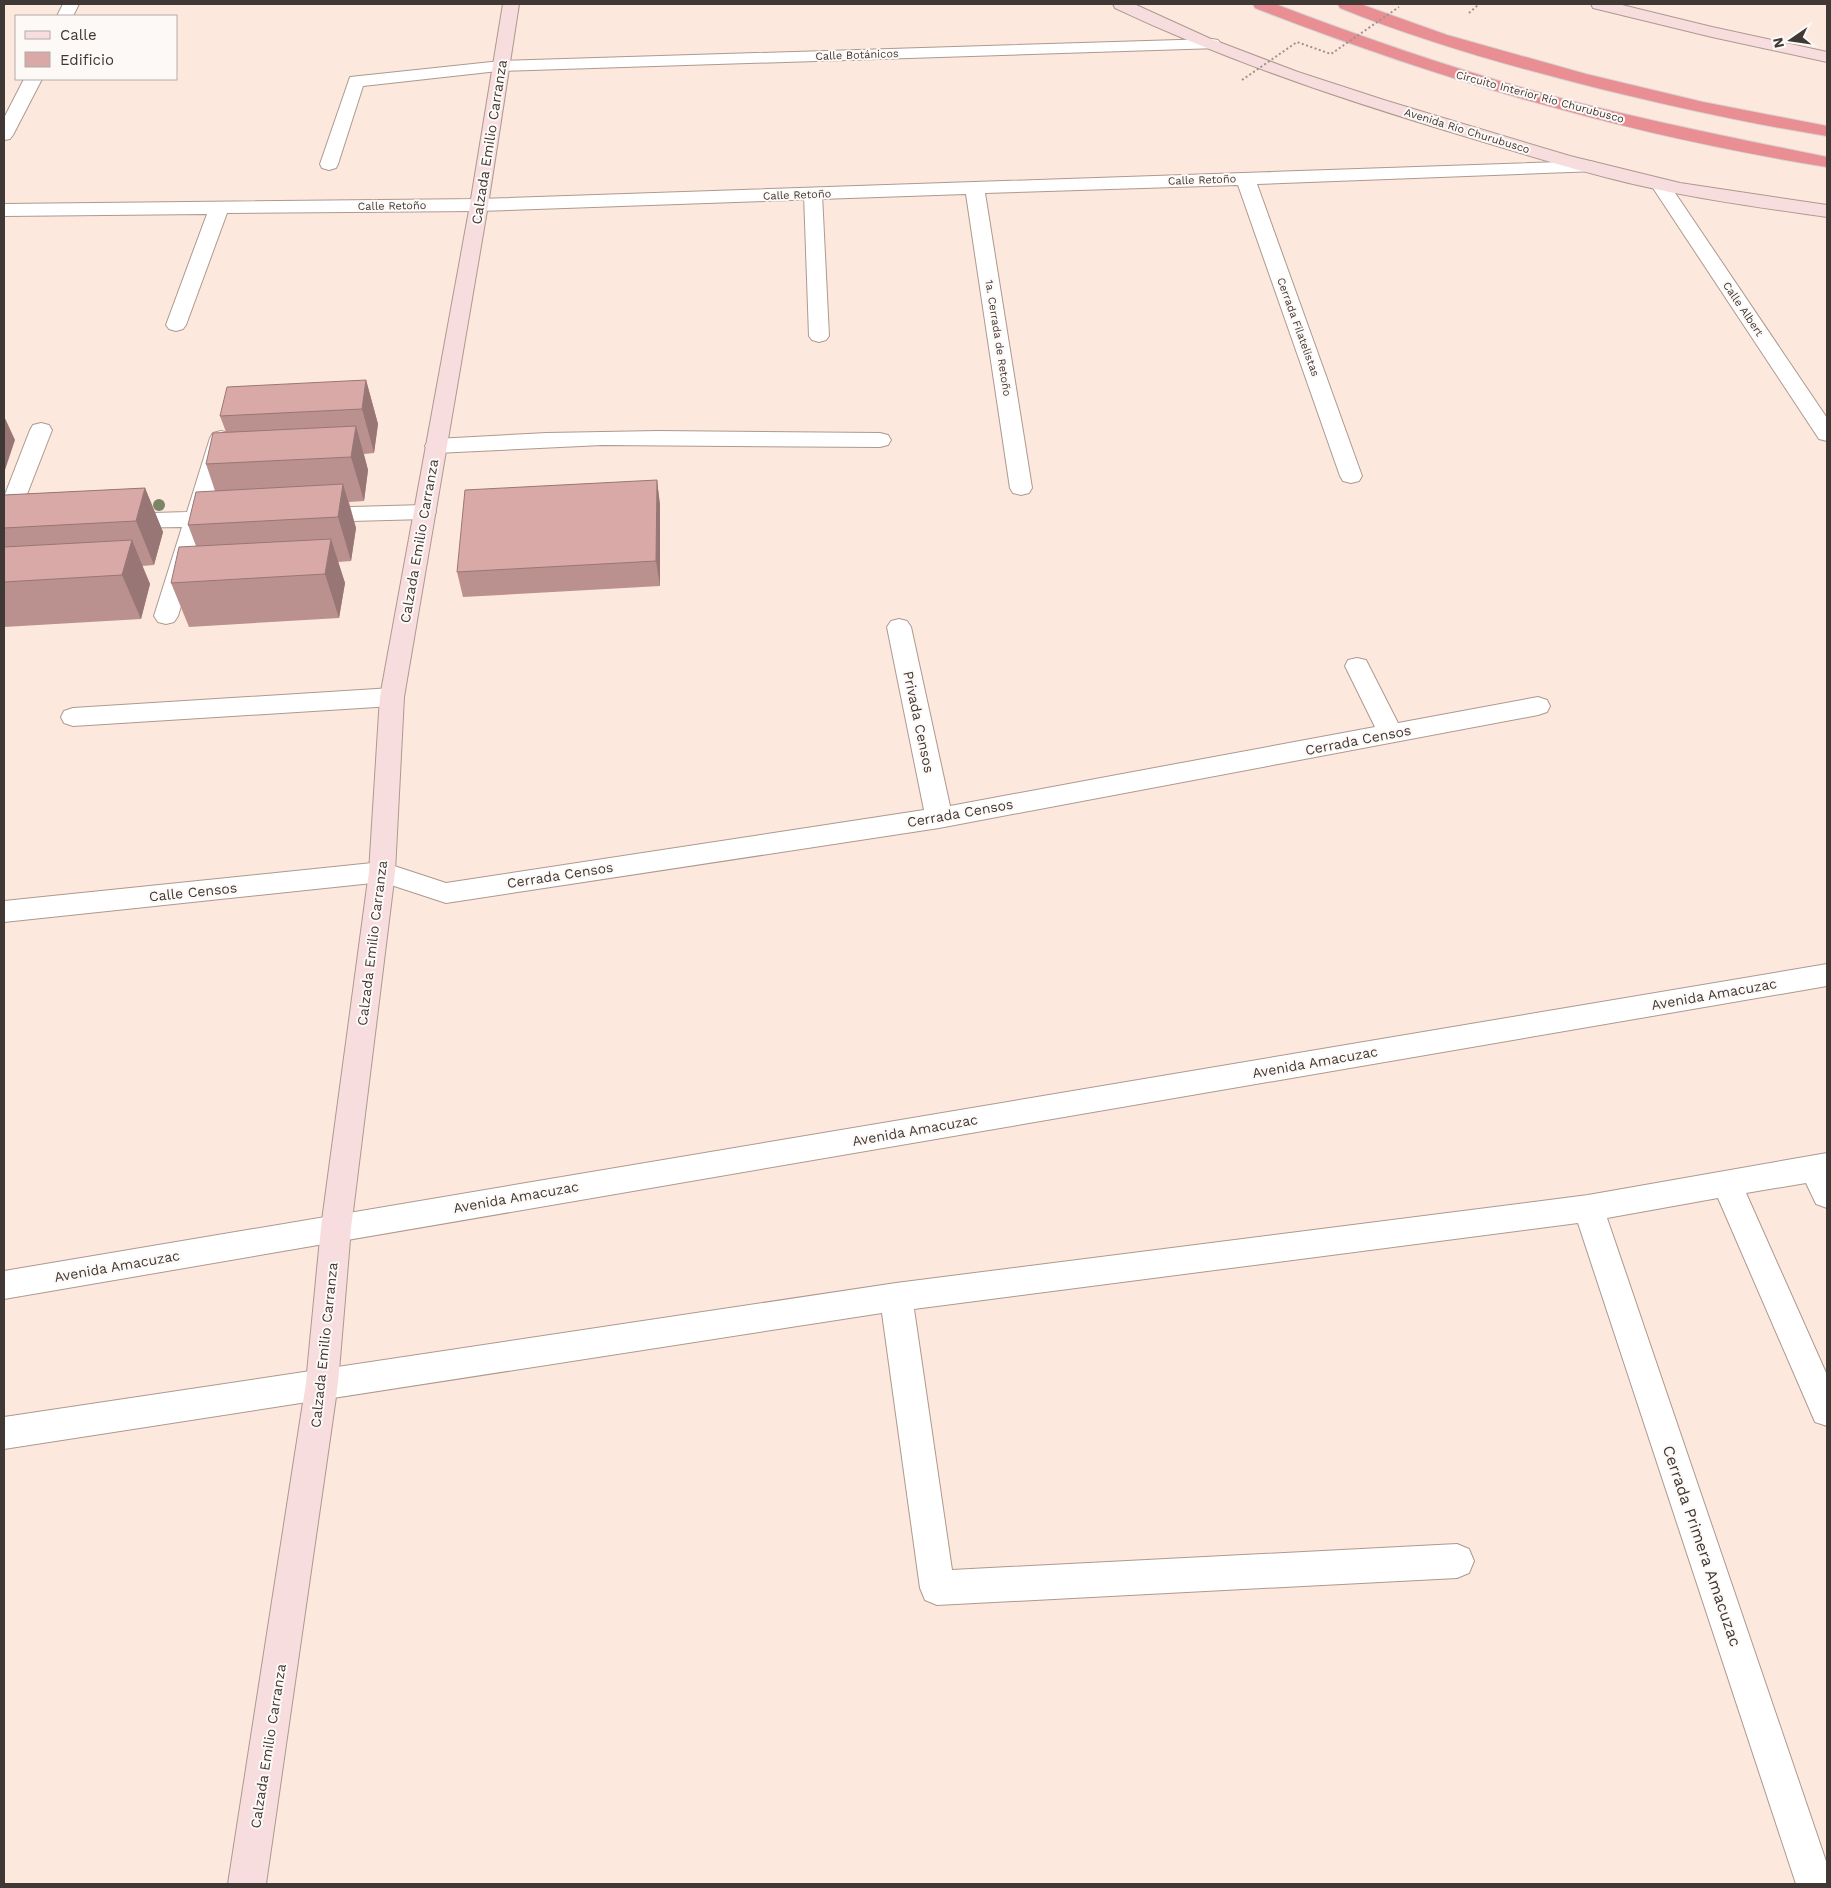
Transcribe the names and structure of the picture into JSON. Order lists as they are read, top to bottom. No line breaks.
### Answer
{"streets":{"highway":["Circuito Interior Río Churubusco"],"street":["Calle Botánicos","Avenida Río Churubusco","Calzada Emilio Carranza","Calle Retoño","Calle Albert","Cerrada Filatelistas","1a. Cerrada de Retoño","Privada Censos","Cerrada Censos","Calle Censos","Avenida Amacuzac","Cerrada Primera Amacuzac"]},"crossings":[["Calle Botánicos","Avenida Río Churubusco"],["Calle Botánicos","Calzada Emilio Carranza"],["Avenida Río Churubusco","Calle Retoño"],["Avenida Río Churubusco","Calle Albert"],["Calzada Emilio Carranza","Calle Retoño"],["Calzada Emilio Carranza","Cerrada Censos"],["Calzada Emilio Carranza","Calle Censos"],["Calzada Emilio Carranza","Avenida Amacuzac"],["Calle Retoño","Cerrada Filatelistas"],["Calle Retoño","1a. Cerrada de Retoño"],["Privada Censos","Cerrada Censos"],["Cerrada Censos","Calle Censos"]],"legend":["Calle","Edificio"],"north":"left"}
